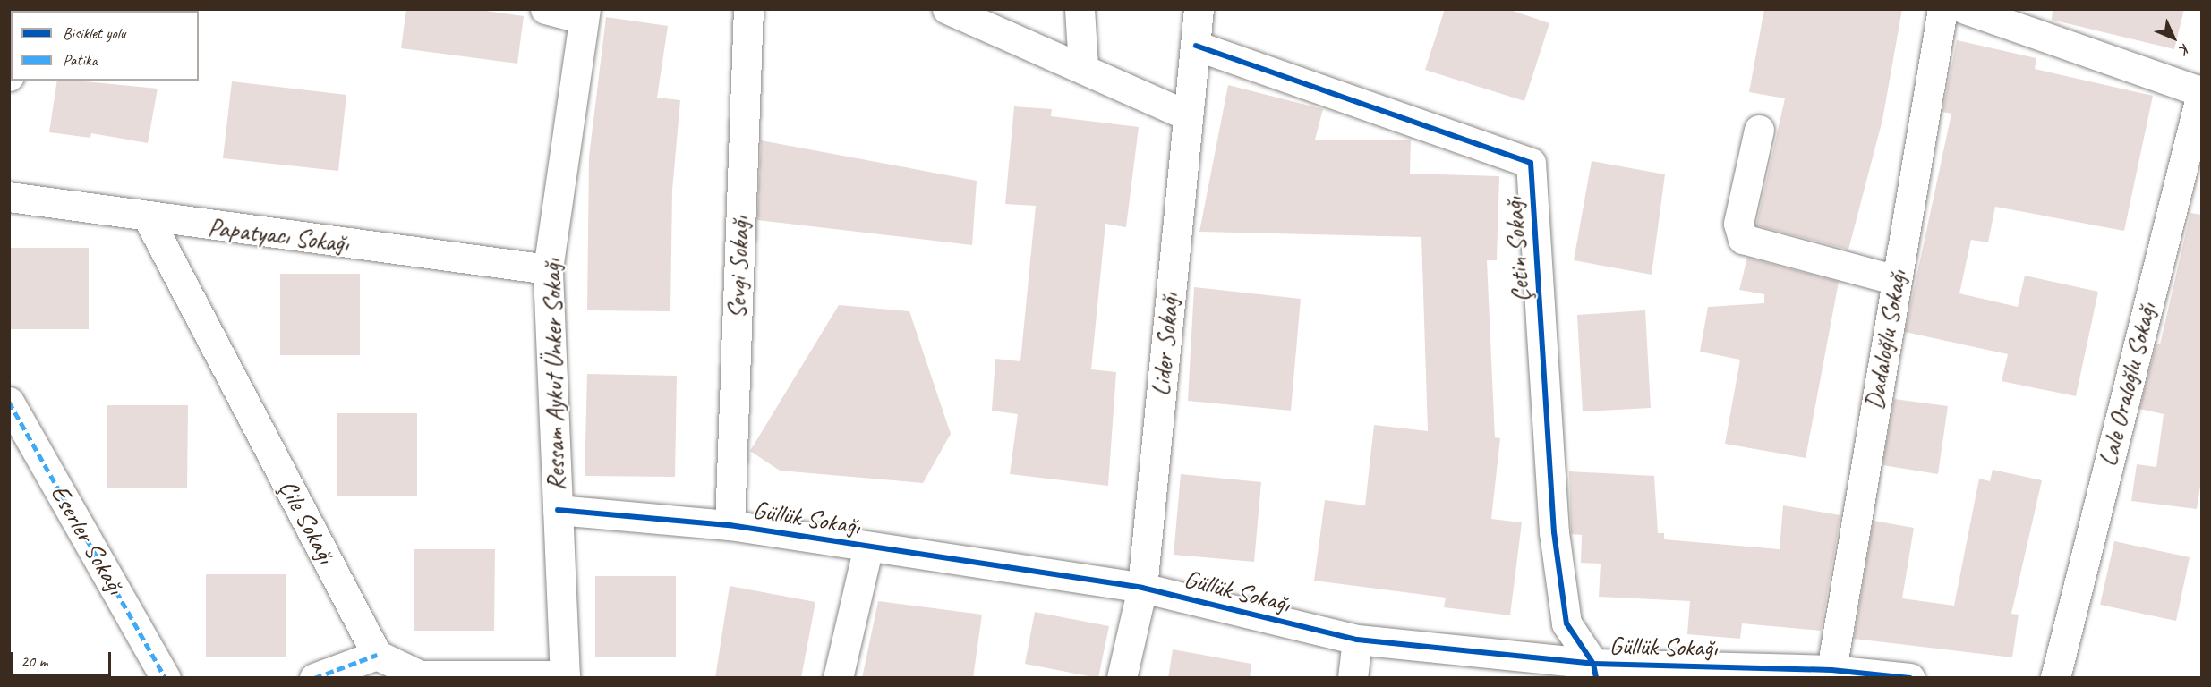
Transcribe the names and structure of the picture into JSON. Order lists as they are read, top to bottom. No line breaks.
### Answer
{"streets":{"street":["Papatyacı Sokağı","Çetin Sokağı","Sevgi Sokağı","Dadaloğlu Sokağı","Lider Sokağı","Ressam Aykut Ünker Sokağı","Lale Oraloğlu Sokağı","Güllük Sokağı","Çile Sokağı","Eserler Sokağı"]},"crossings":[["Papatyacı Sokağı","Ressam Aykut Ünker Sokağı"],["Papatyacı Sokağı","Çile Sokağı"],["Çetin Sokağı","Lider Sokağı"],["Çetin Sokağı","Güllük Sokağı"],["Sevgi Sokağı","Güllük Sokağı"],["Dadaloğlu Sokağı","Güllük Sokağı"],["Lider Sokağı","Güllük Sokağı"],["Ressam Aykut Ünker Sokağı","Güllük Sokağı"]],"legend":["Bisiklet yolu","Patika"],"scale_bar":"20 m","north":"bottom right"}
